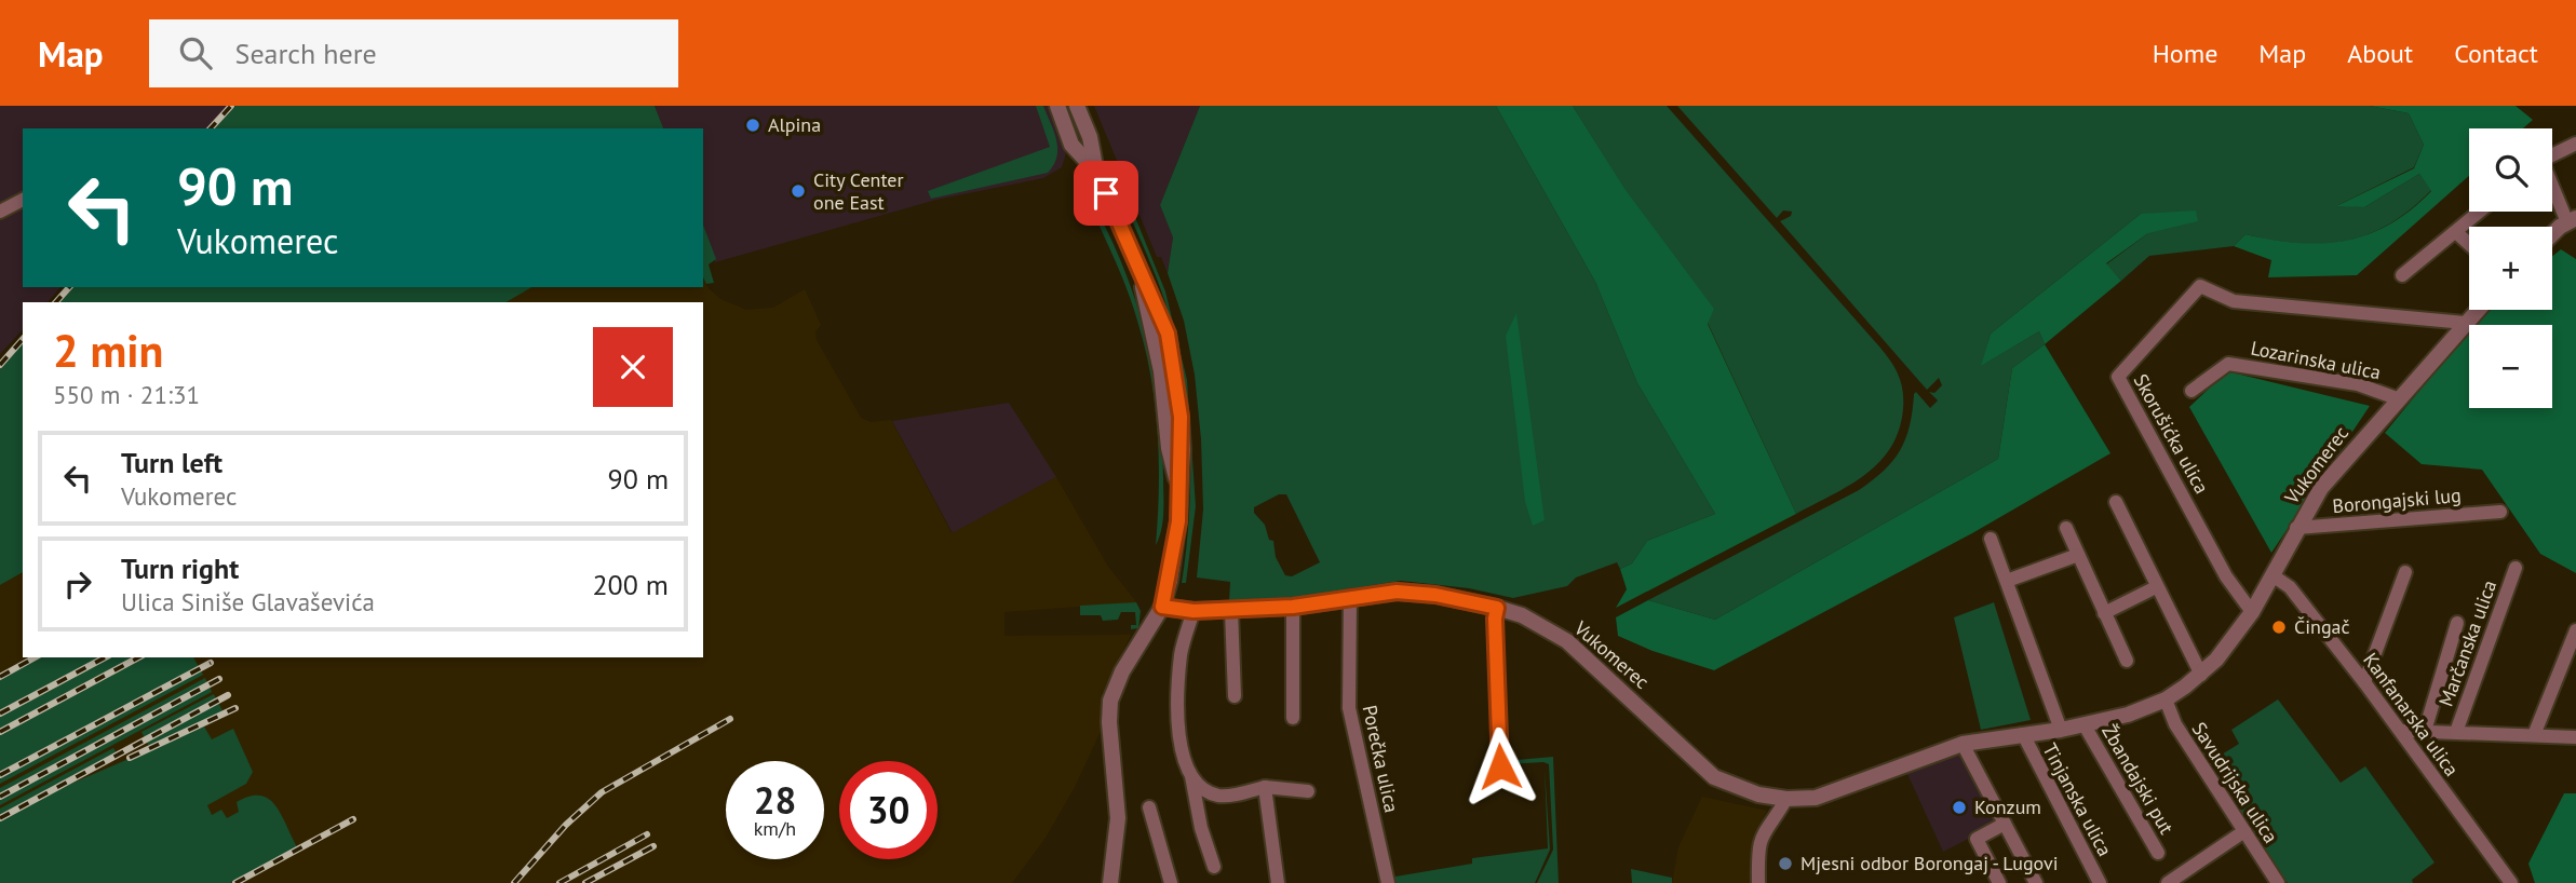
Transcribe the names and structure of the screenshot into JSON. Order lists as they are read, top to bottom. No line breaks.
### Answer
{"streets":{"street":["Lozarinska ulica","Skorušićka ulica","Vukomerec","Borongajski lug","Marčanska ulica","Kanfanarska ulica","Porečka ulica","Žbandajski put","Savudrijska ulica","Tinjanska ulica"]},"crossings":[["Lozarinska ulica","Vukomerec"],["Skorušićka ulica","Vukomerec"],["Vukomerec","Borongajski lug"],["Vukomerec","Kanfanarska ulica"],["Vukomerec","Porečka ulica"],["Vukomerec","Žbandajski put"],["Vukomerec","Savudrijska ulica"],["Vukomerec","Tinjanska ulica"]],"places":["Alpina","City Center one East","Čingač","Konzum","Mjesni odbor Borongaj - Lugovi"],"page":{"header":"Map","search":"Search here","nav":["Home","Map","About","Contact"],"map_buttons":["+","−"],"turn":["90 m","Vukomerec"],"heading":["2 min","550 m · 21:31"],"list":[{"name":"Turn left","note":"Vukomerec","value":"90 m"},{"name":"Turn right","note":"Ulica Siniše Glavaševića","value":"200 m"}],"speed":"28 km/h","limit":"30"}}
